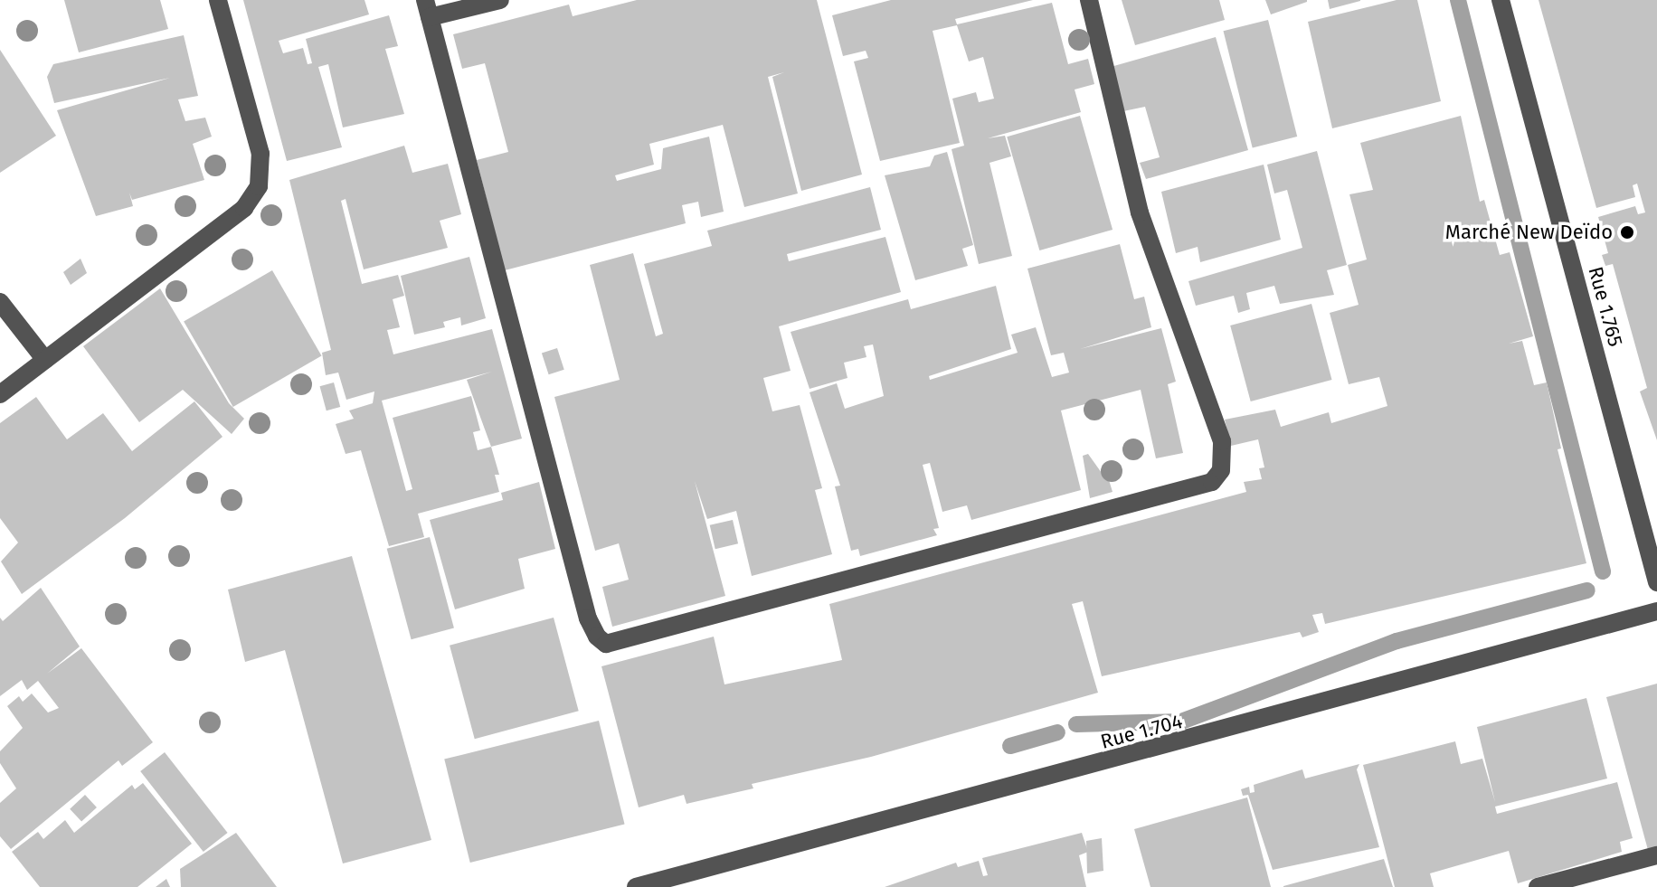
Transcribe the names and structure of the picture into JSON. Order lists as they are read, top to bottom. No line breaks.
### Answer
{"streets":{"street":["Rue 1.765","Rue 1.704"]},"places":["Marché New Deïdo"]}
